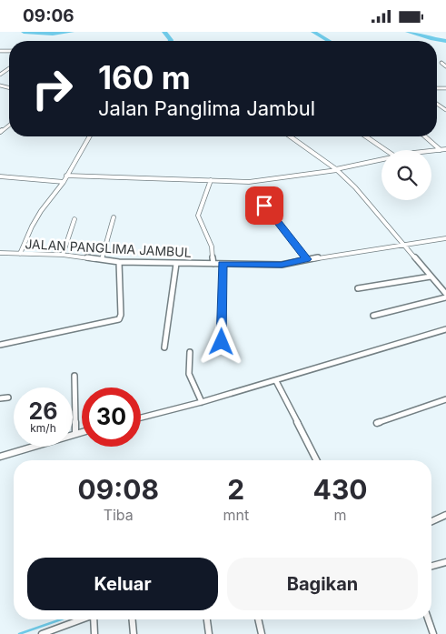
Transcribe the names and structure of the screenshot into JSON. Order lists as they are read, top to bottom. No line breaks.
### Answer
{"streets":{"street":["JALAN PANGLIMA JAMBUL"]},"page":{"status":"09:06","turn":["160 m","Jalan Panglima Jambul"],"speed":"26 km/h","limit":"30","eta":["09:08","Tiba","2","mnt","430","m"],"buttons":["Keluar","Bagikan"]}}
